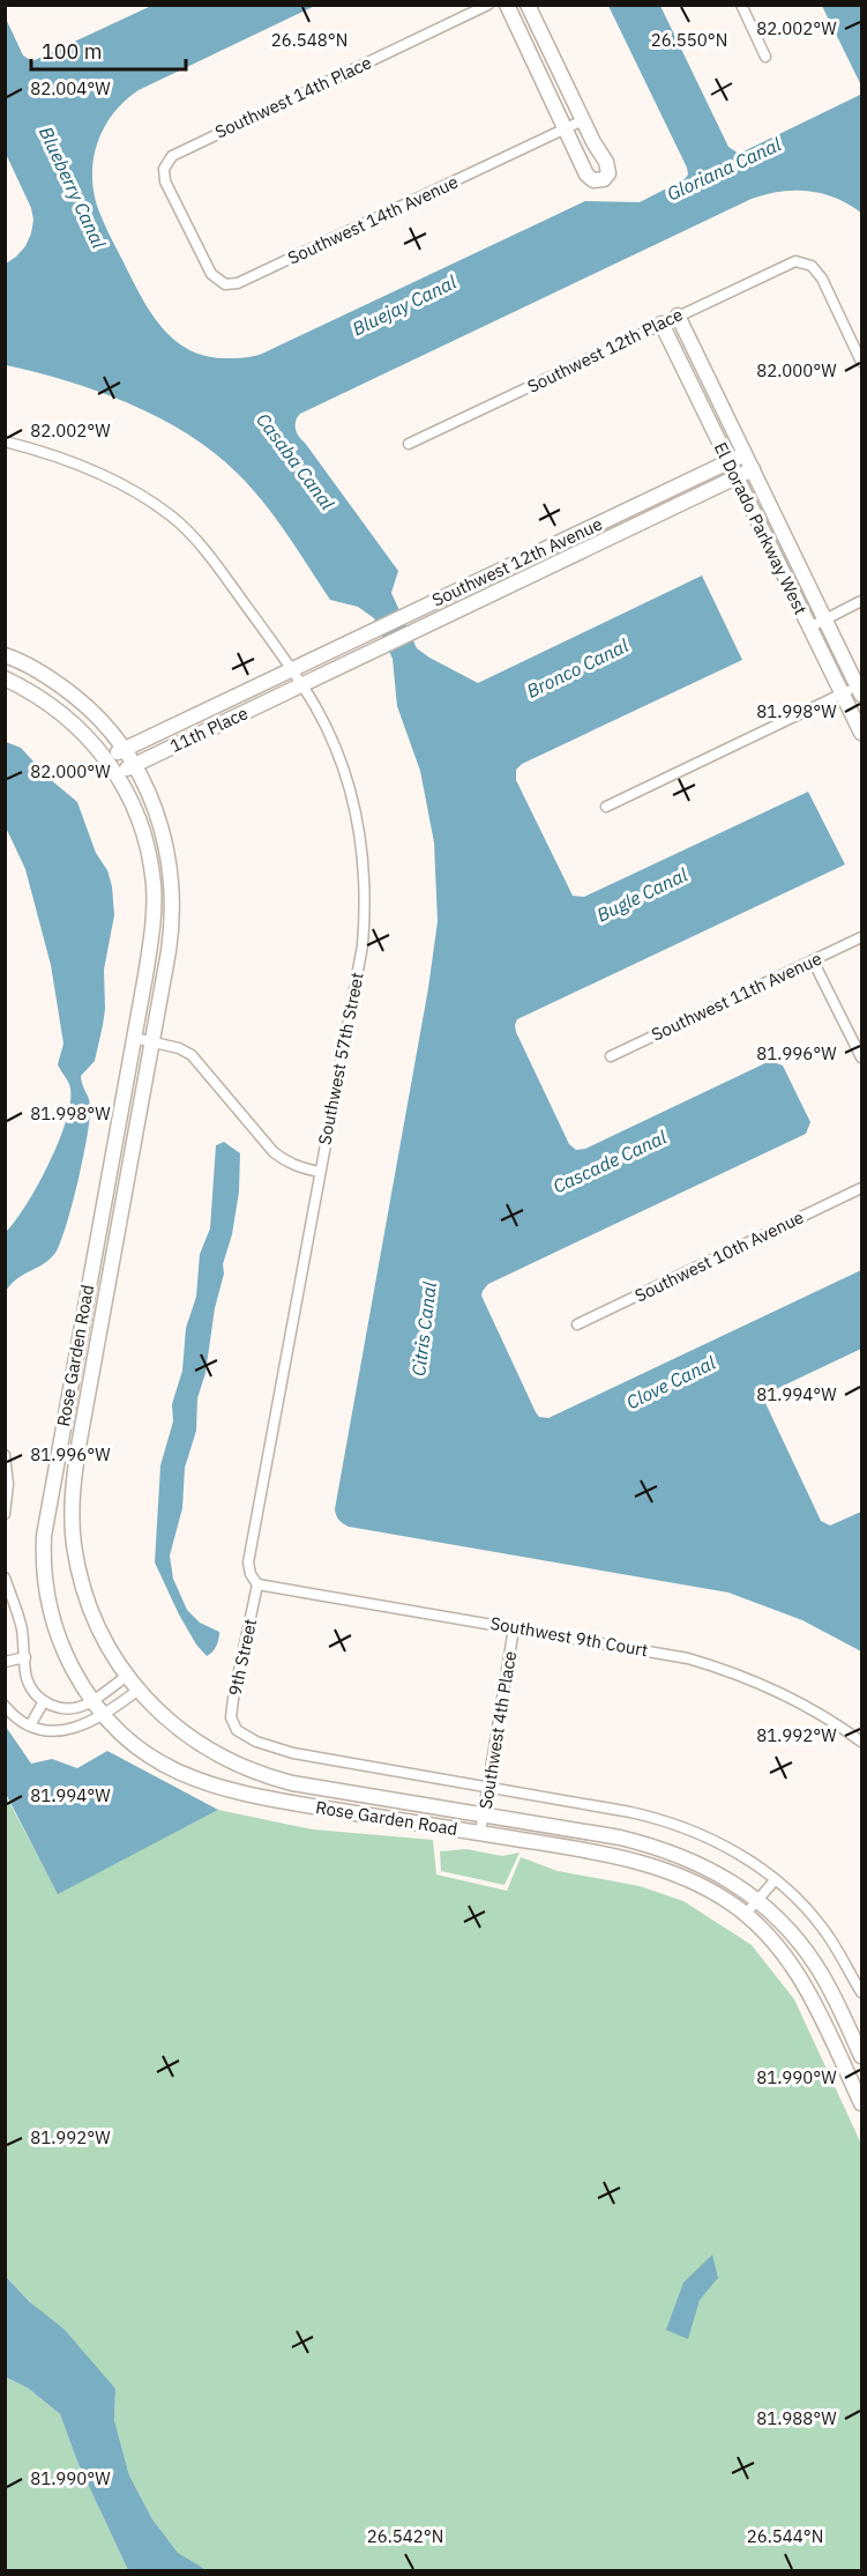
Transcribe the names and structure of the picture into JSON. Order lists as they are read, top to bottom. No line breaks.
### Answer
{"streets":{"street":["Southwest 14th Place","Southwest 14th Avenue","Southwest 12th Place","El Dorado Parkway West","Southwest 12th Avenue","11th Place","Southwest 11th Avenue","Southwest 57th Street","Southwest 10th Avenue","Rose Garden Road","Southwest 9th Court","9th Street","Southwest 4th Place"]},"crossings":[["Southwest 14th Place","Southwest 14th Avenue"],["Southwest 12th Place","El Dorado Parkway West"],["El Dorado Parkway West","Southwest 12th Avenue"],["Southwest 12th Avenue","11th Place"],["Southwest 12th Avenue","Southwest 57th Street"],["11th Place","Southwest 57th Street"],["11th Place","Rose Garden Road"],["Southwest 57th Street","Southwest 9th Court"],["Southwest 57th Street","9th Street"],["Rose Garden Road","Southwest 4th Place"],["Southwest 9th Court","9th Street"],["Southwest 9th Court","Southwest 4th Place"],["9th Street","Southwest 4th Place"]],"water":["Gloriana Canal","Blueberry Canal","Bluejay Canal","Casaba Canal","Bronco Canal","Bugle Canal","Cascade Canal","Citris Canal","Clove Canal"],"scale_bar":"100 m","coordinates":["82.002°W","26.548°N","26.550°N","82.004°W","82.000°W","81.998°W","81.996°W","81.994°W","81.992°W","81.990°W","81.988°W","26.542°N","26.544°N"]}
